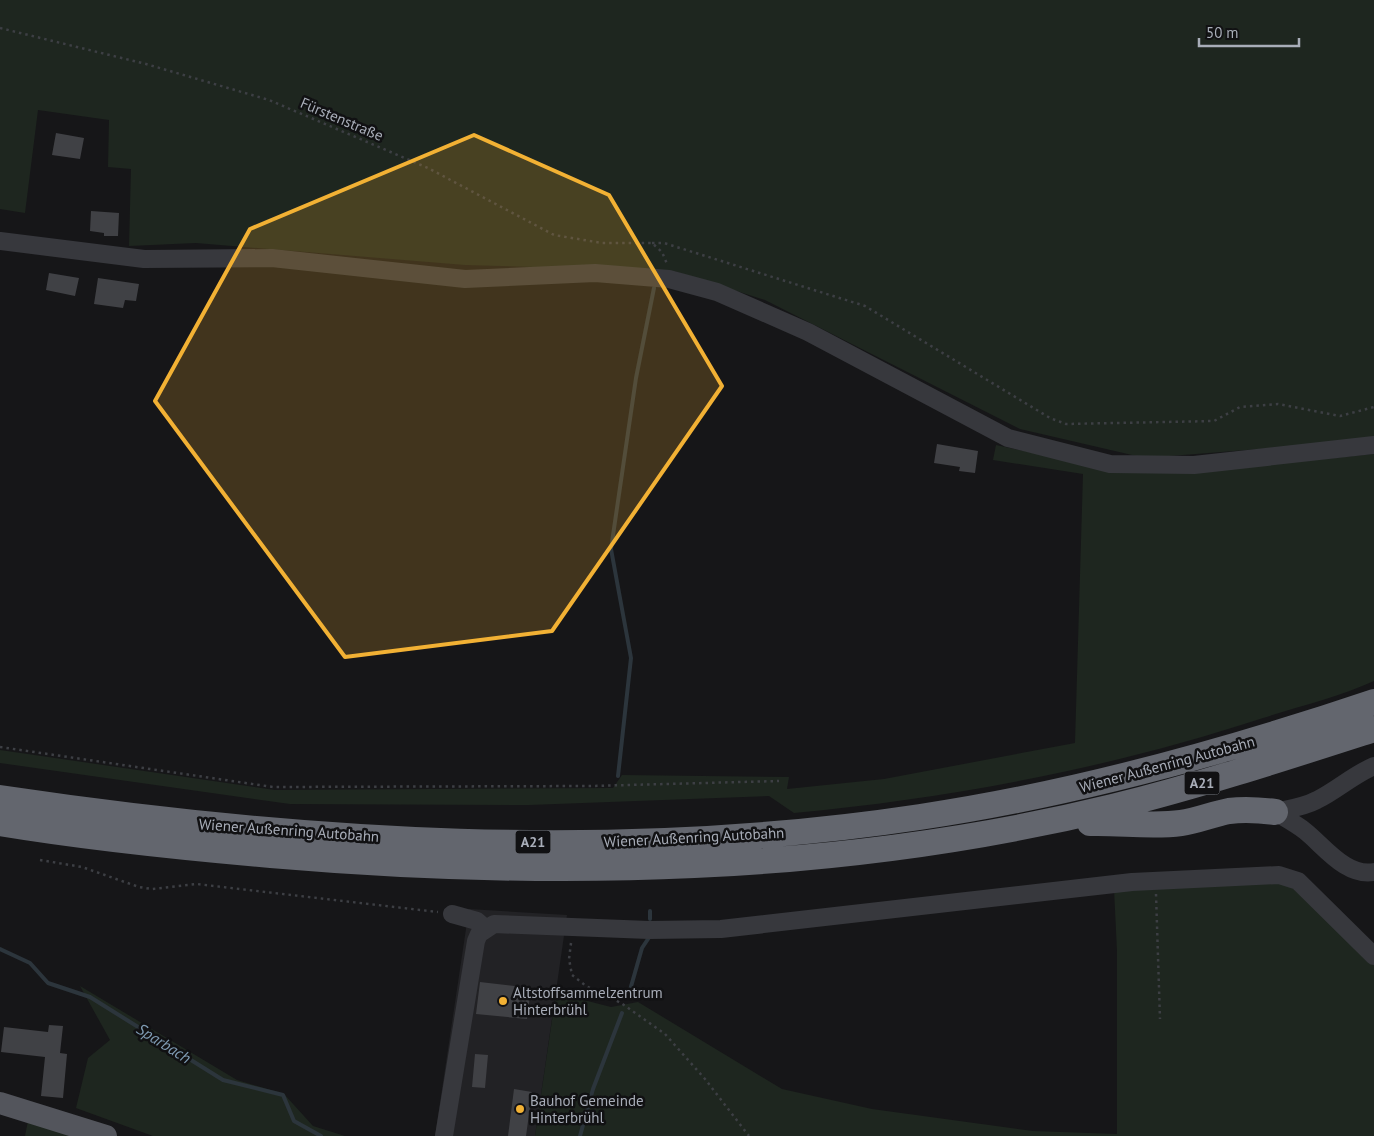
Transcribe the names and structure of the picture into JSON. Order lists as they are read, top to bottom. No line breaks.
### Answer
{"streets":{"highway":["Wiener Außenring Autobahn","A21"],"path":["Fürstenstraße"]},"water":["Sparbach"],"places":["Altstoffsammelzentrum Hinterbrühl","Bauhof Gemeinde Hinterbrühl"],"scale_bar":"50 m"}
